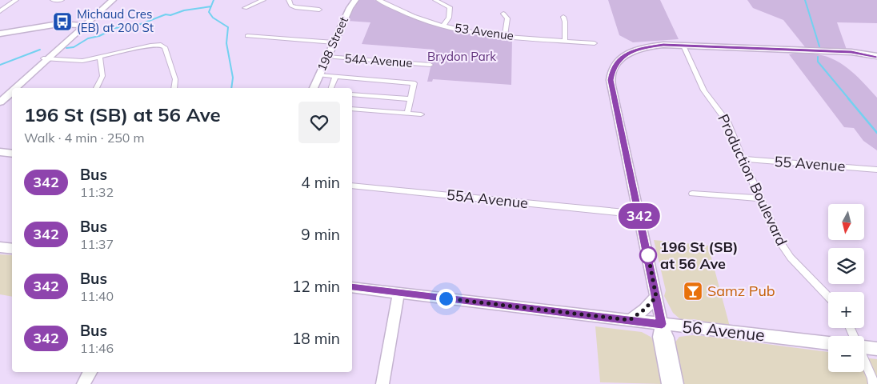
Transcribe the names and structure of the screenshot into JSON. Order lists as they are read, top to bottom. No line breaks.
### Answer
{"streets":{"street":["53 Avenue","198 Street","54A Avenue","55 Avenue","Production Boulevard","55A Avenue","56 Avenue"]},"crossings":[["198 Street","54A Avenue"],["55 Avenue","Production Boulevard"]],"parks":["Brydon Park"],"places":{"bus stop":["Michaud Cres (EB) at 200 St"],"other":["196 St (SB) at 56 Ave"],"bar":["Samz Pub"]},"lines":["bus line 342"],"north":"bottom","page":{"on_map":"342","heading":["196 St (SB) at 56 Ave","Walk · 4 min · 250 m"],"list":[{"mark":"342","name":"Bus","note":"11:32","value":"4 min"},{"mark":"342","name":"Bus","note":"11:37","value":"9 min"},{"mark":"342","name":"Bus","note":"11:40","value":"12 min"},{"mark":"342","name":"Bus","note":"11:46","value":"18 min"}],"map_buttons":["+","−"]}}
